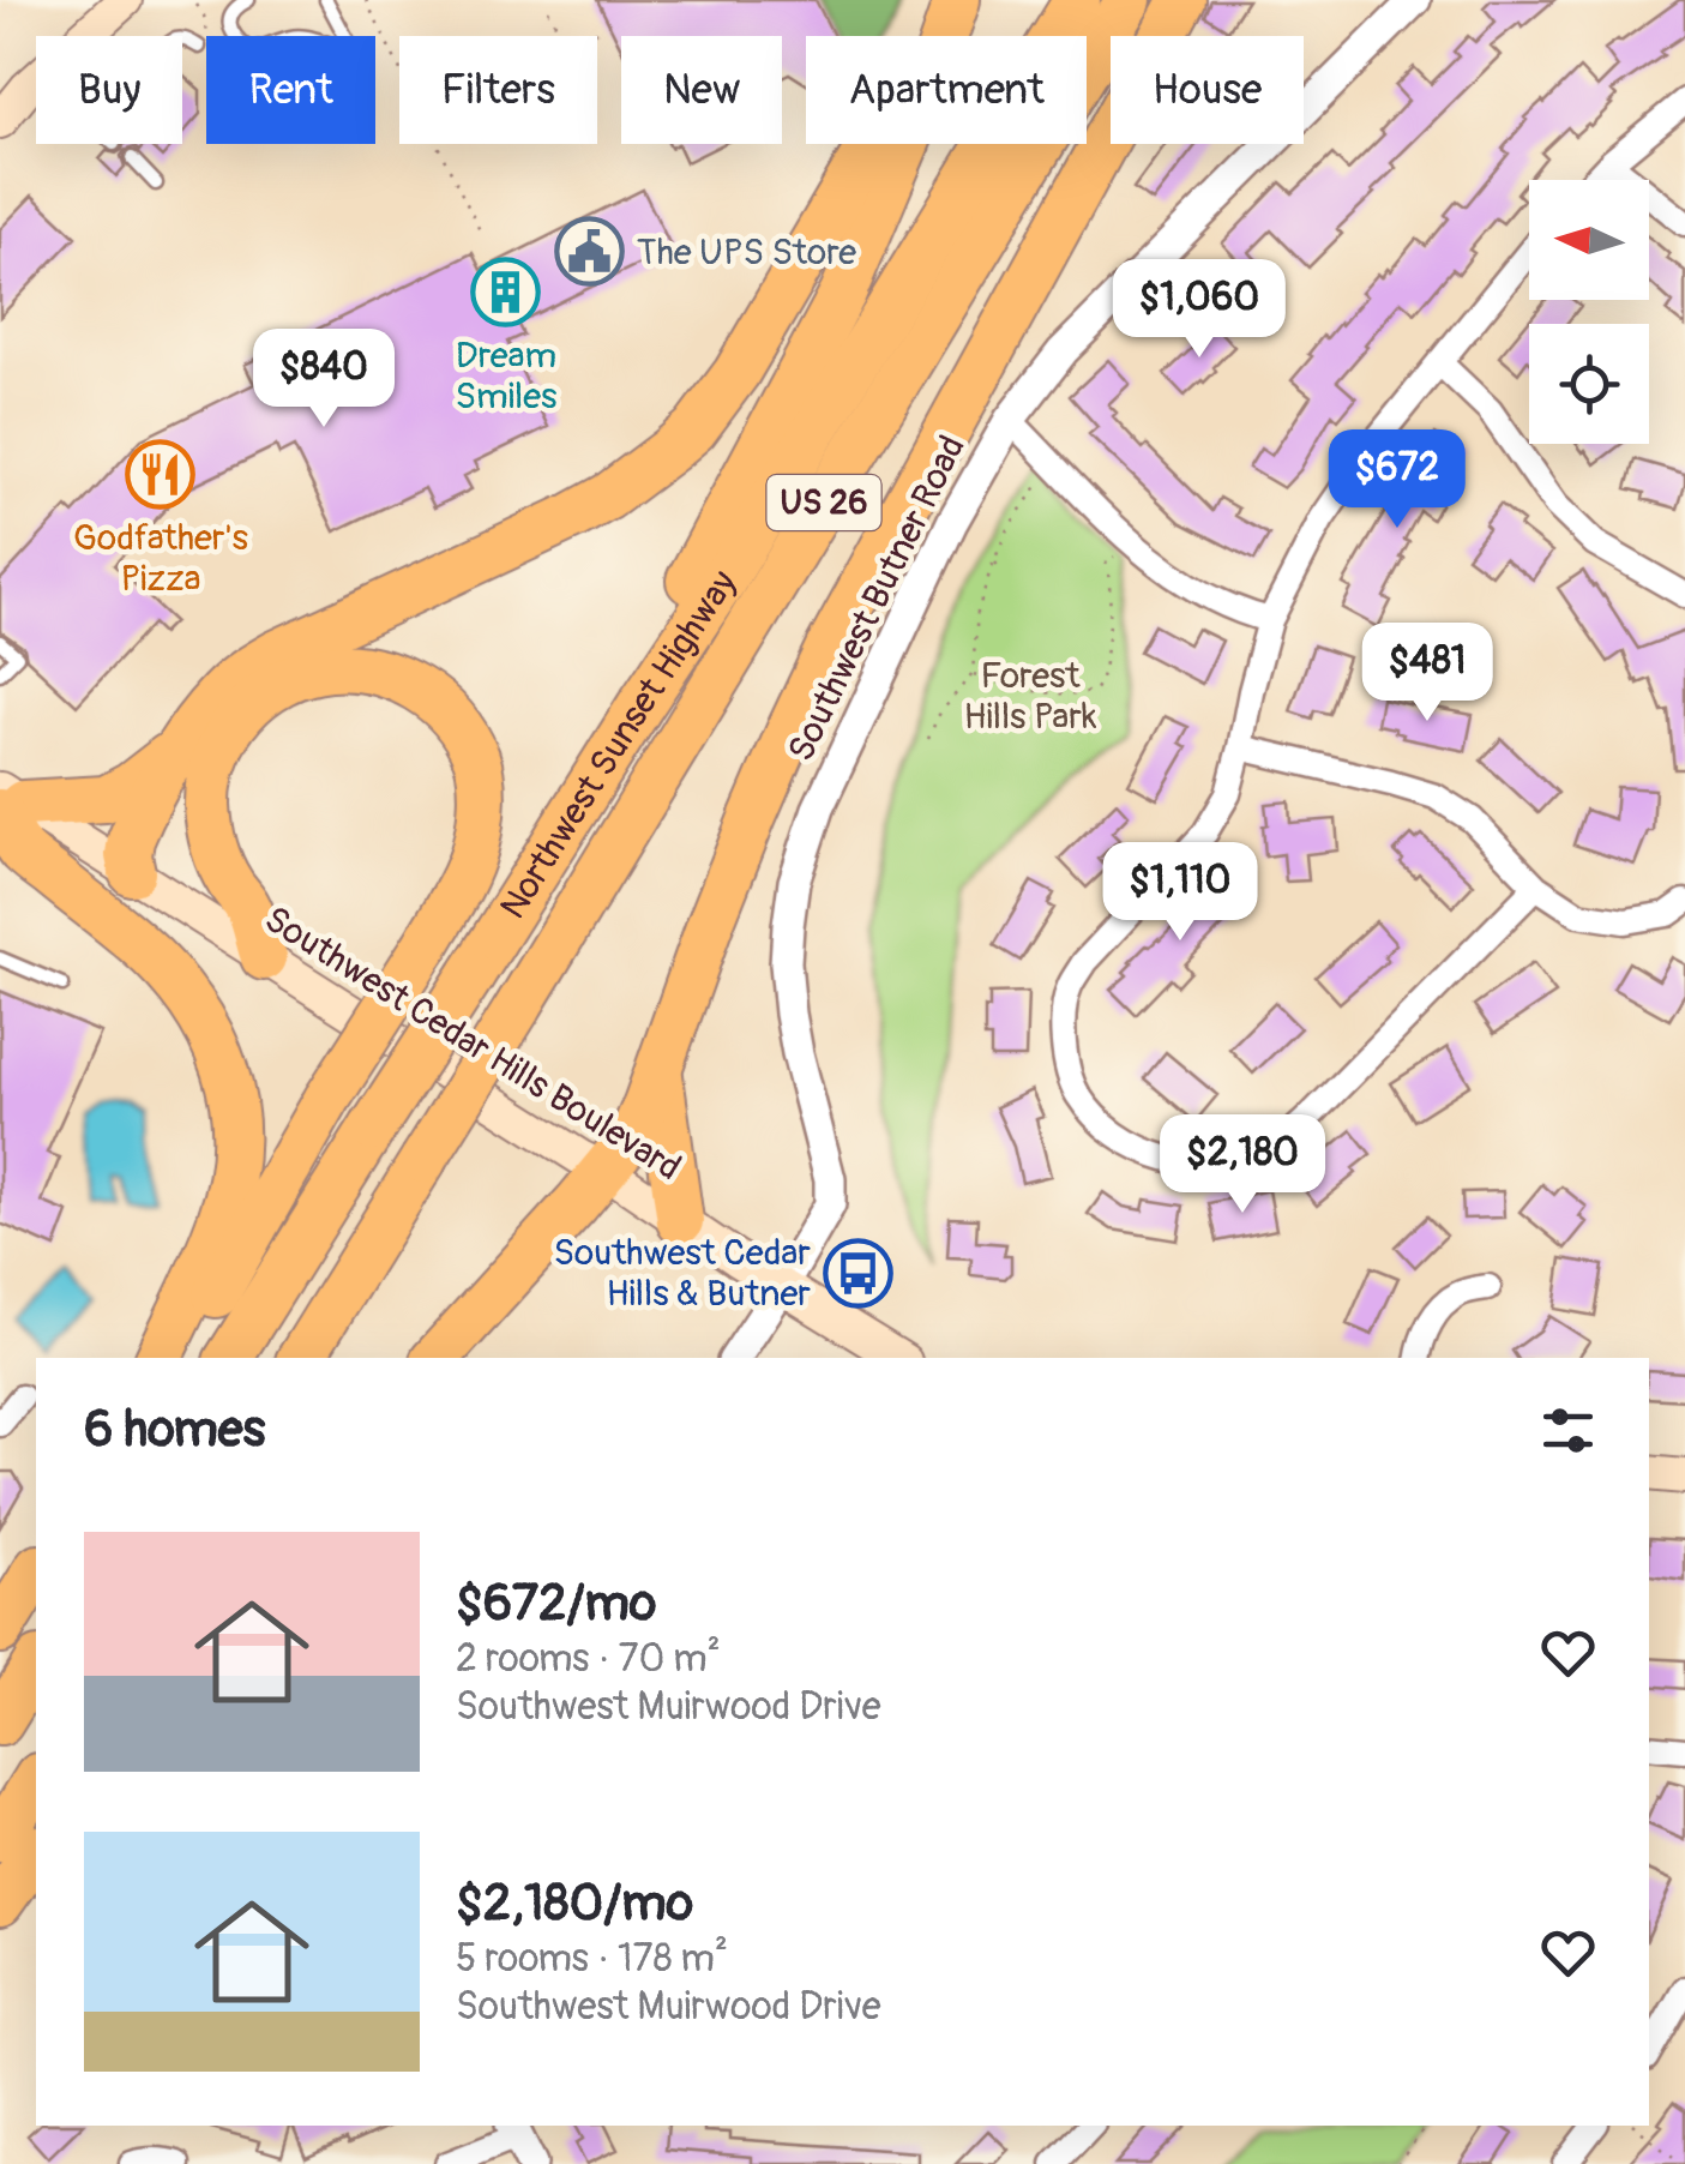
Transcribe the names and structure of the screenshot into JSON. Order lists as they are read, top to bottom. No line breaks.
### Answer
{"streets":{"highway":["US 26","Northwest Sunset Highway"],"main road":["Southwest Cedar Hills Boulevard"],"street":["Southwest Butner Road"]},"crossings":[["Southwest Butner Road","Southwest Cedar Hills Boulevard"]],"parks":["Forest Hills Park"],"places":{"public building":["The UPS Store"],"building":["Dream Smiles"],"restaurant":["Godfather's Pizza"],"bus stop":["Southwest Cedar Hills & Butner"]},"north":"left","page":{"chip":["Buy","Rent","Filters","New","Apartment","House"],"price":["$1,060","$840","$672","$481","$1,110","$2,180"],"heading":"6 homes","list":[{"name":"$672/mo","note":"2 rooms · 70 m² · Southwest Muirwood Drive"},{"name":"$2,180/mo","note":"5 rooms · 178 m² · Southwest Muirwood Drive"}]}}
